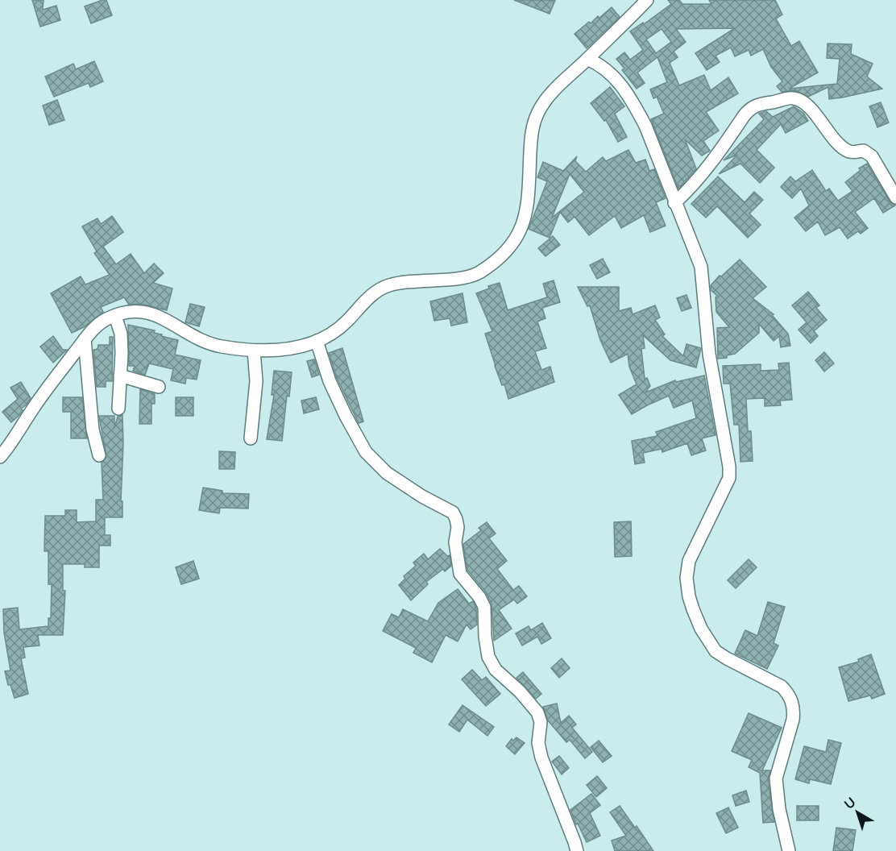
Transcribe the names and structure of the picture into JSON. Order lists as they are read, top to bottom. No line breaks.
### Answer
{"north":"top left"}
